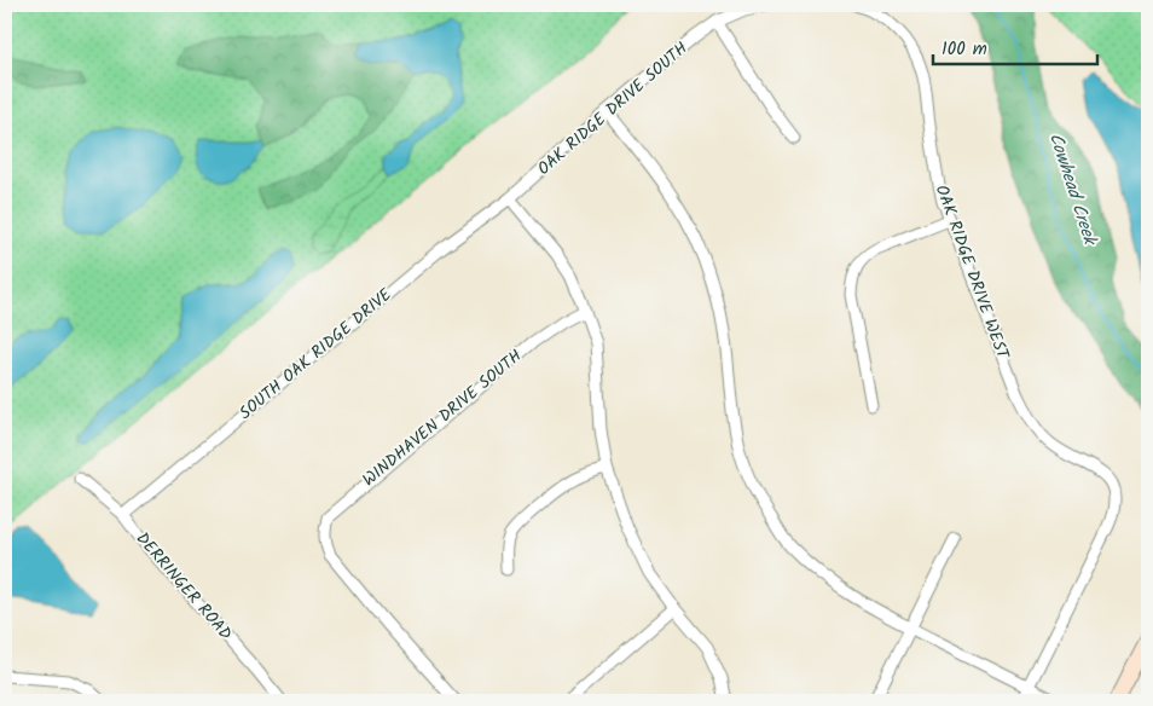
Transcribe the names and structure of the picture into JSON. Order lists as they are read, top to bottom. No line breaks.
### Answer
{"streets":{"street":["OAK RIDGE DRIVE SOUTH","OAK RIDGE DRIVE WEST","SOUTH OAK RIDGE DRIVE","WINDHAVEN DRIVE SOUTH","DERRINGER ROAD"]},"crossings":[["OAK RIDGE DRIVE SOUTH","SOUTH OAK RIDGE DRIVE"],["SOUTH OAK RIDGE DRIVE","DERRINGER ROAD"]],"water":["Cowhead Creek"],"scale_bar":"100 m"}
